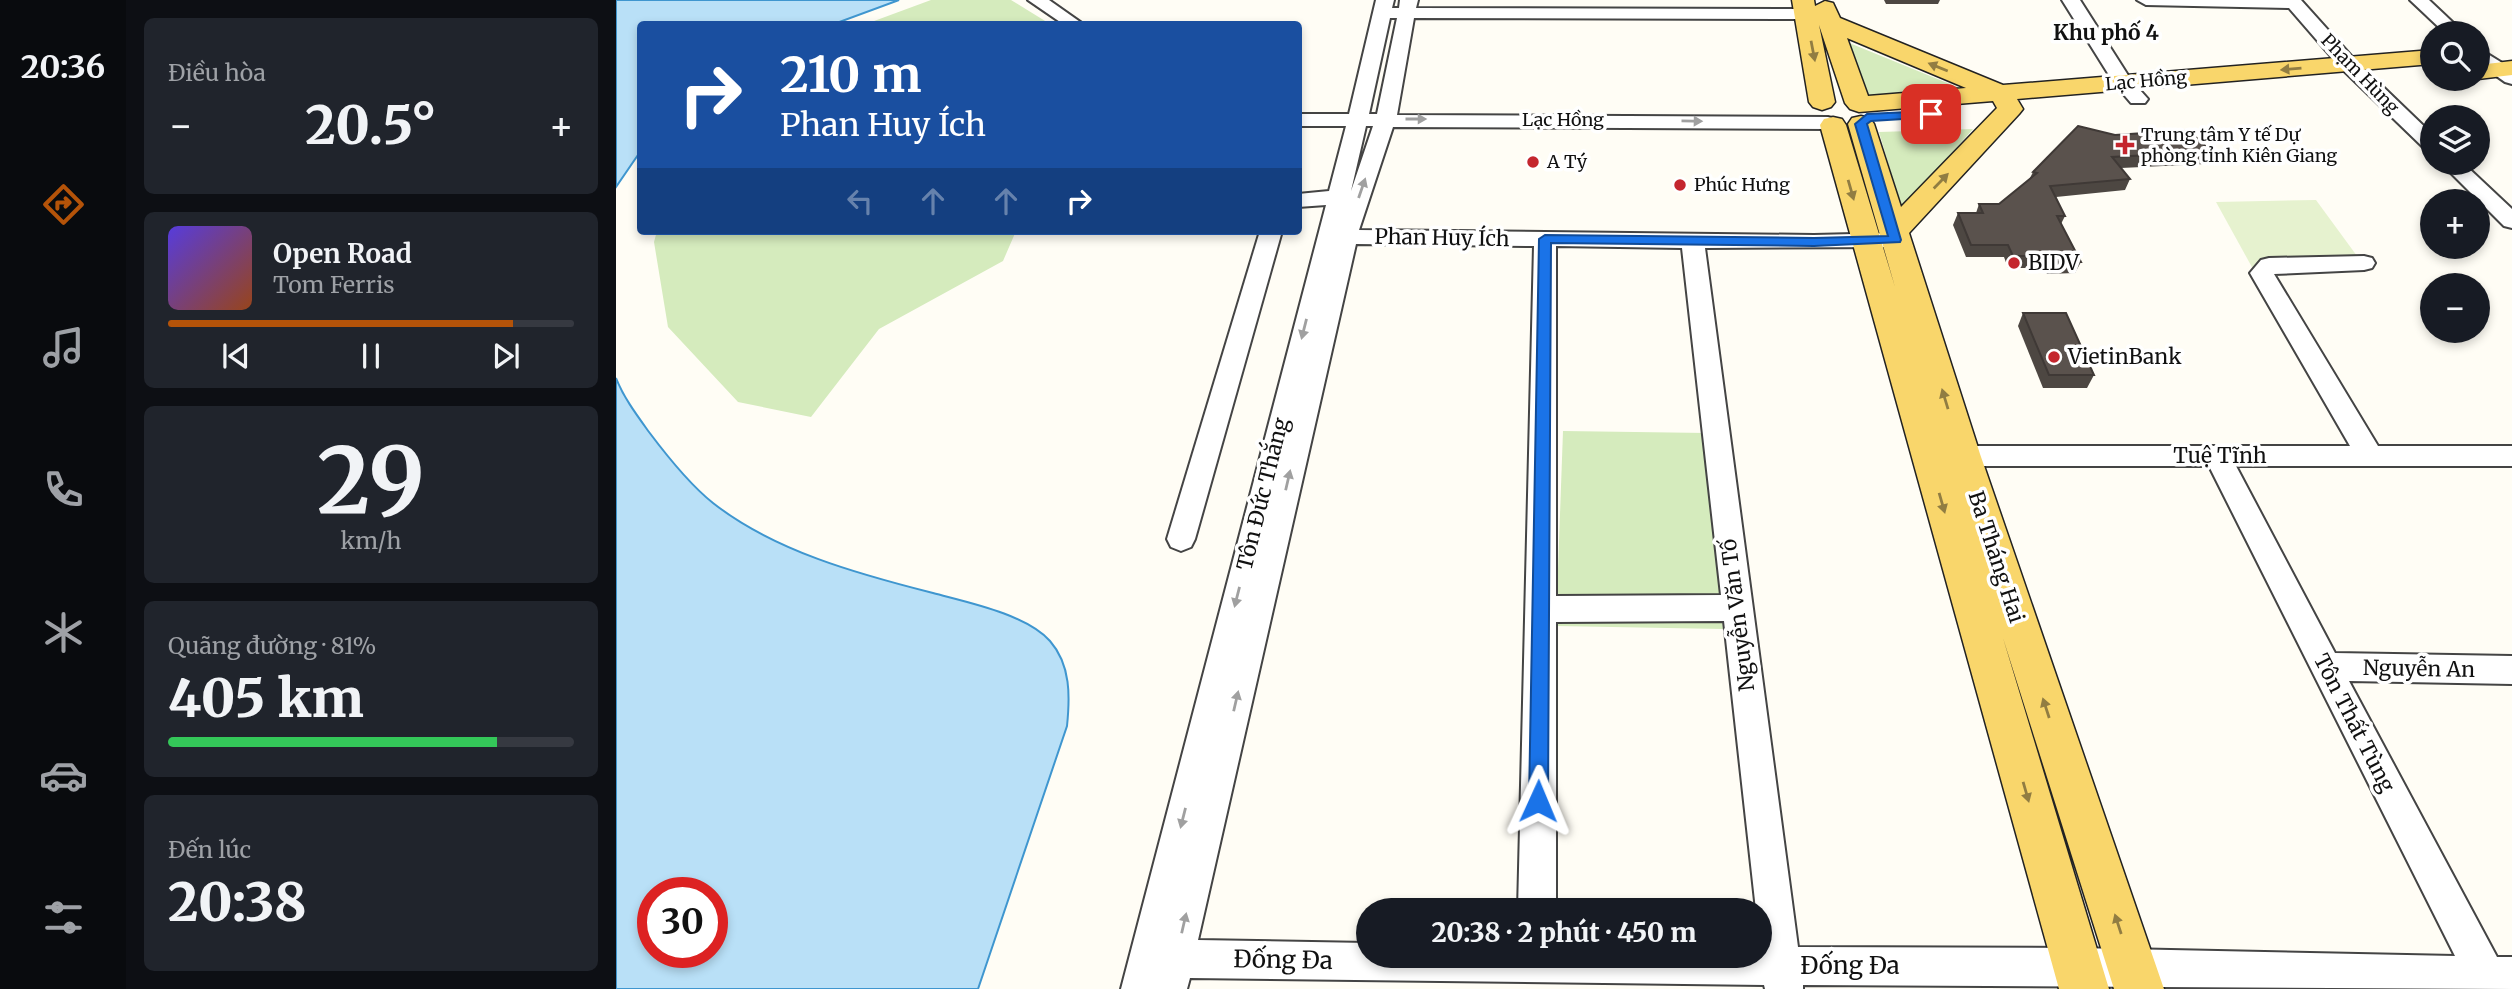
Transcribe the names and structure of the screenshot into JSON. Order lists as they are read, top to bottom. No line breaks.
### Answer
{"streets":{"main road":["Lạc Hồng","Ba Tháng Hai"],"street":["Phạm Hùng","Phan Huy Ích","Tuệ Tĩnh","Tôn Đức Thắng","Nguyễn Văn Tố","Nguyễn An","Tôn Thất Tùng","Đống Đa"]},"crossings":[["Phạm Hùng","Lạc Hồng"],["Lạc Hồng","Tôn Đức Thắng"],["Lạc Hồng","Ba Tháng Hai"],["Phan Huy Ích","Tôn Đức Thắng"],["Phan Huy Ích","Ba Tháng Hai"],["Phan Huy Ích","Nguyễn Văn Tố"],["Tuệ Tĩnh","Ba Tháng Hai"],["Tuệ Tĩnh","Tôn Thất Tùng"],["Tôn Đức Thắng","Đống Đa"],["Ba Tháng Hai","Đống Đa"],["Nguyễn Văn Tố","Đống Đa"],["Nguyễn An","Tôn Thất Tùng"],["Tôn Thất Tùng","Đống Đa"]],"districts":["Khu phố 4"],"places":{"health":["Trung tâm Y tế Dự phòng tỉnh Kiên Giang"],"other":["A Tý","Phúc Hưng","BIDV","VietinBank"]},"page":{"tabs":"20:36","tile":["Điều hòa",["29","km/h"],["Quãng đường · 81%","405 km"],["Đến lúc","20:38"]],"map_buttons":["+","−"],"turn":["210 m","Phan Huy Ích"],"heat":["−","20.5°","+"],"song":["Open Road","Tom Ferris"],"limit":"30","trip":"20:38 · 2 phút · 450 m"}}
